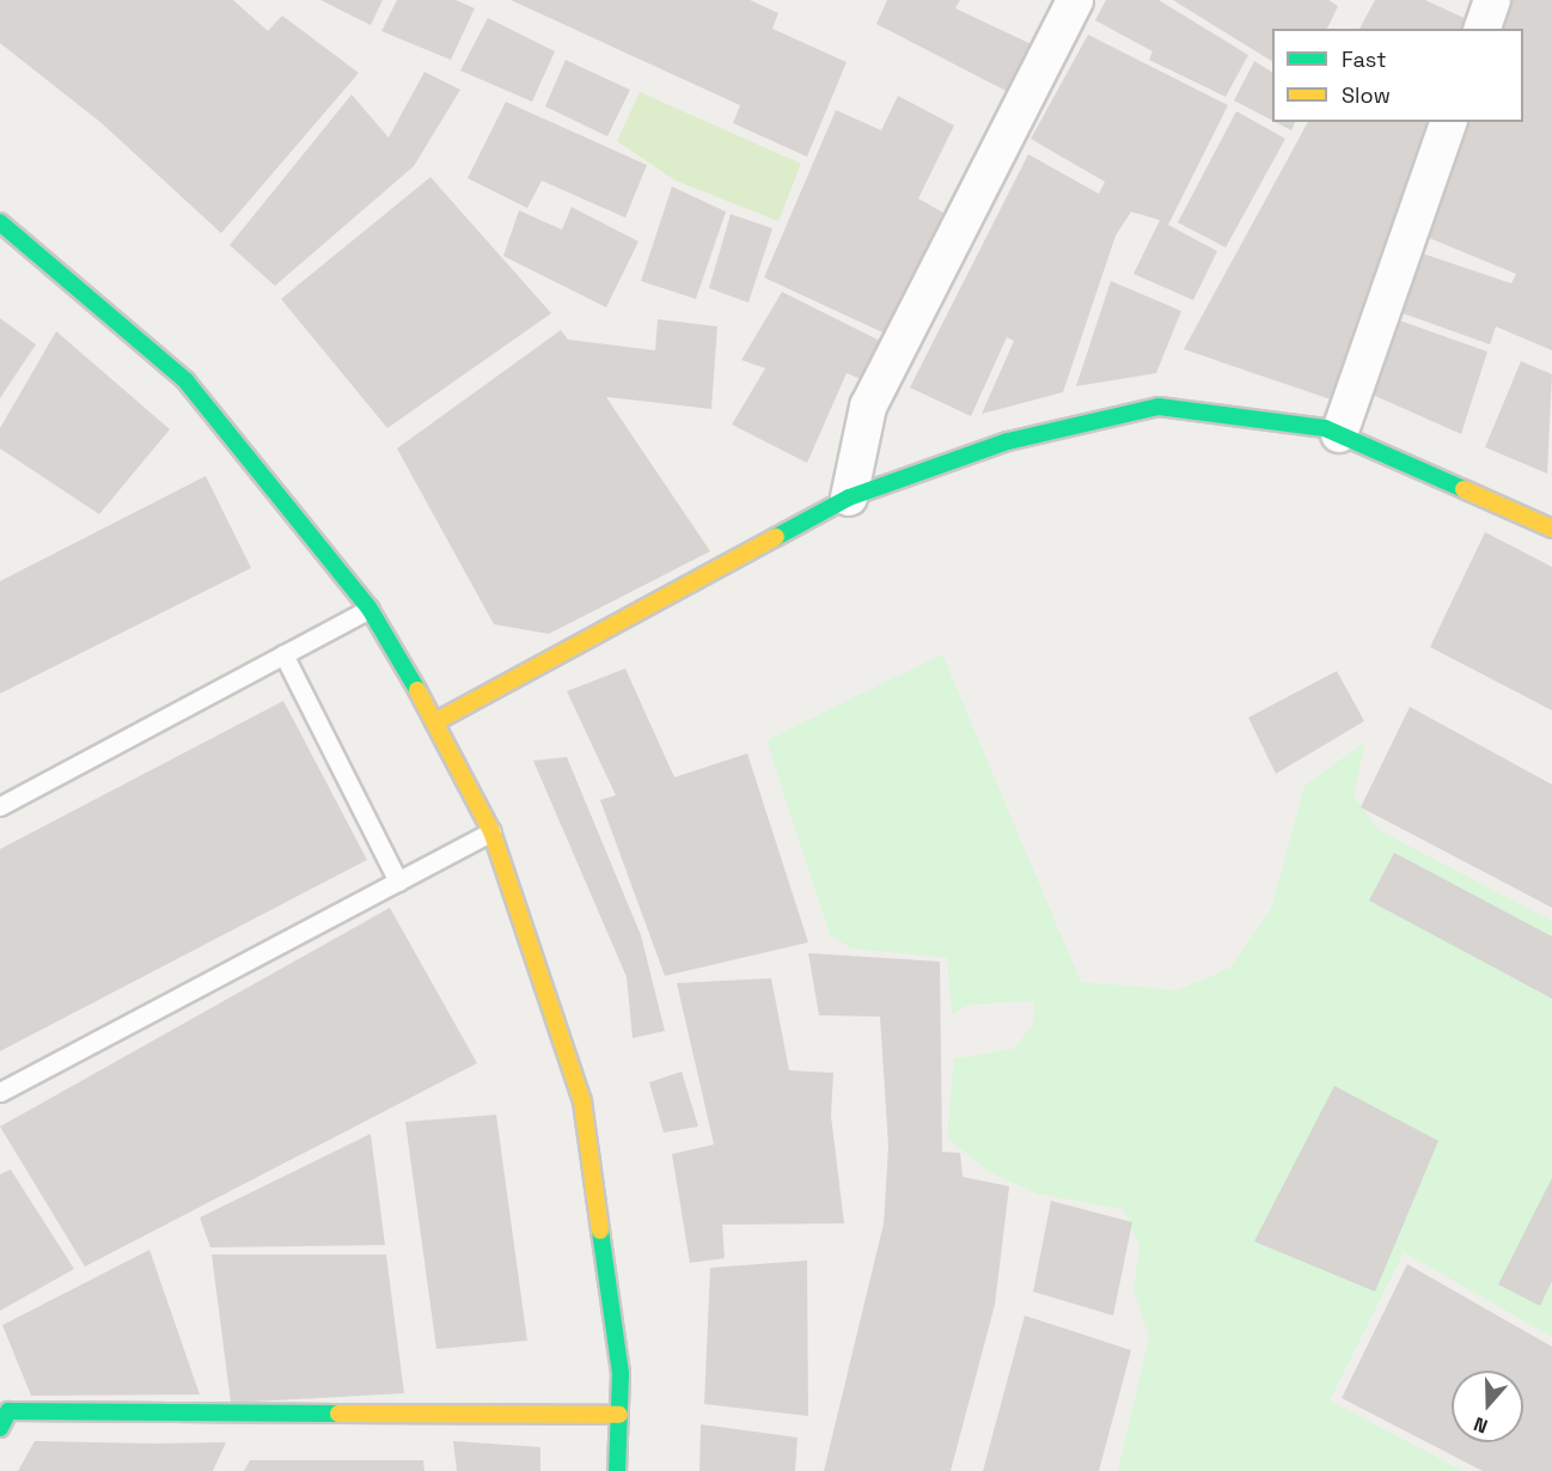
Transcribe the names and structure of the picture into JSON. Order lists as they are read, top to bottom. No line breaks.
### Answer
{"legend":["Fast","Slow"],"north":"bottom"}
